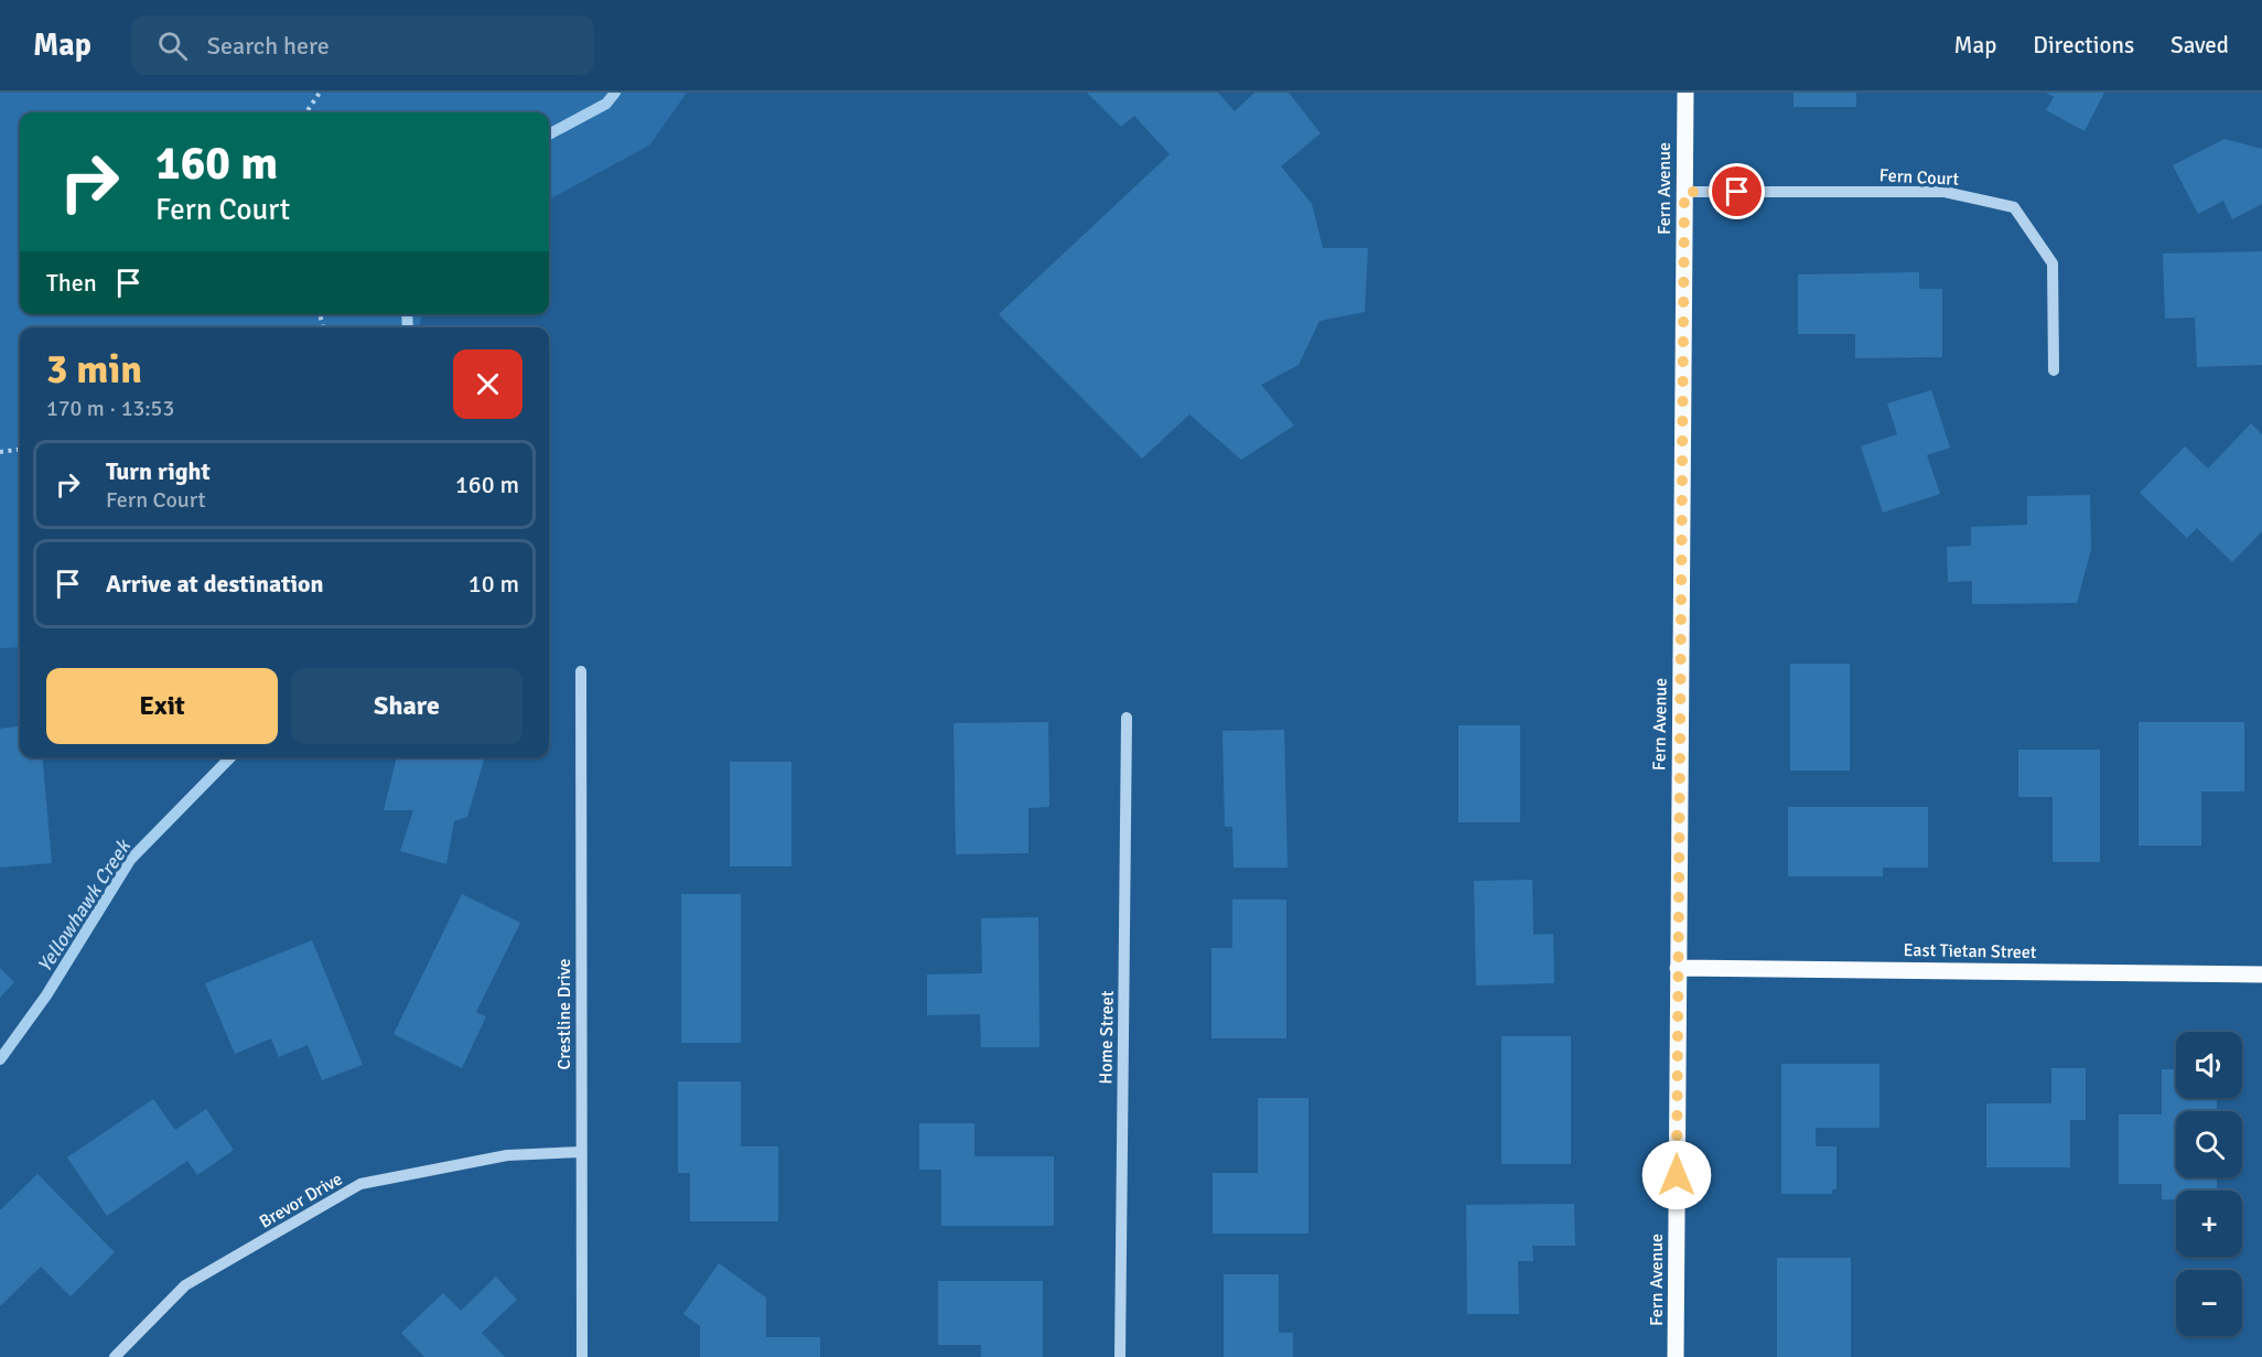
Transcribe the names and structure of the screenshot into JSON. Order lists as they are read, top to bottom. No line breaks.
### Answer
{"streets":{"main road":["Fern Avenue","East Tietan Street"],"street":["Fern Court","Crestline Drive","Home Street","Brevor Drive"]},"crossings":[["Fern Court","Fern Avenue"],["Fern Avenue","East Tietan Street"],["Crestline Drive","Brevor Drive"]],"water":["Yellowhawk Creek"],"page":{"header":"Map","search":"Search here","nav":["Map","Directions","Saved"],"turn":["160 m","Fern Court"],"then":"Then","heading":["3 min","170 m · 13:53"],"list":[{"name":"Turn right","note":"Fern Court","value":"160 m"},{"name":"Arrive at destination","value":"10 m"}],"buttons":["Exit","Share"],"map_buttons":["+","−"]}}
